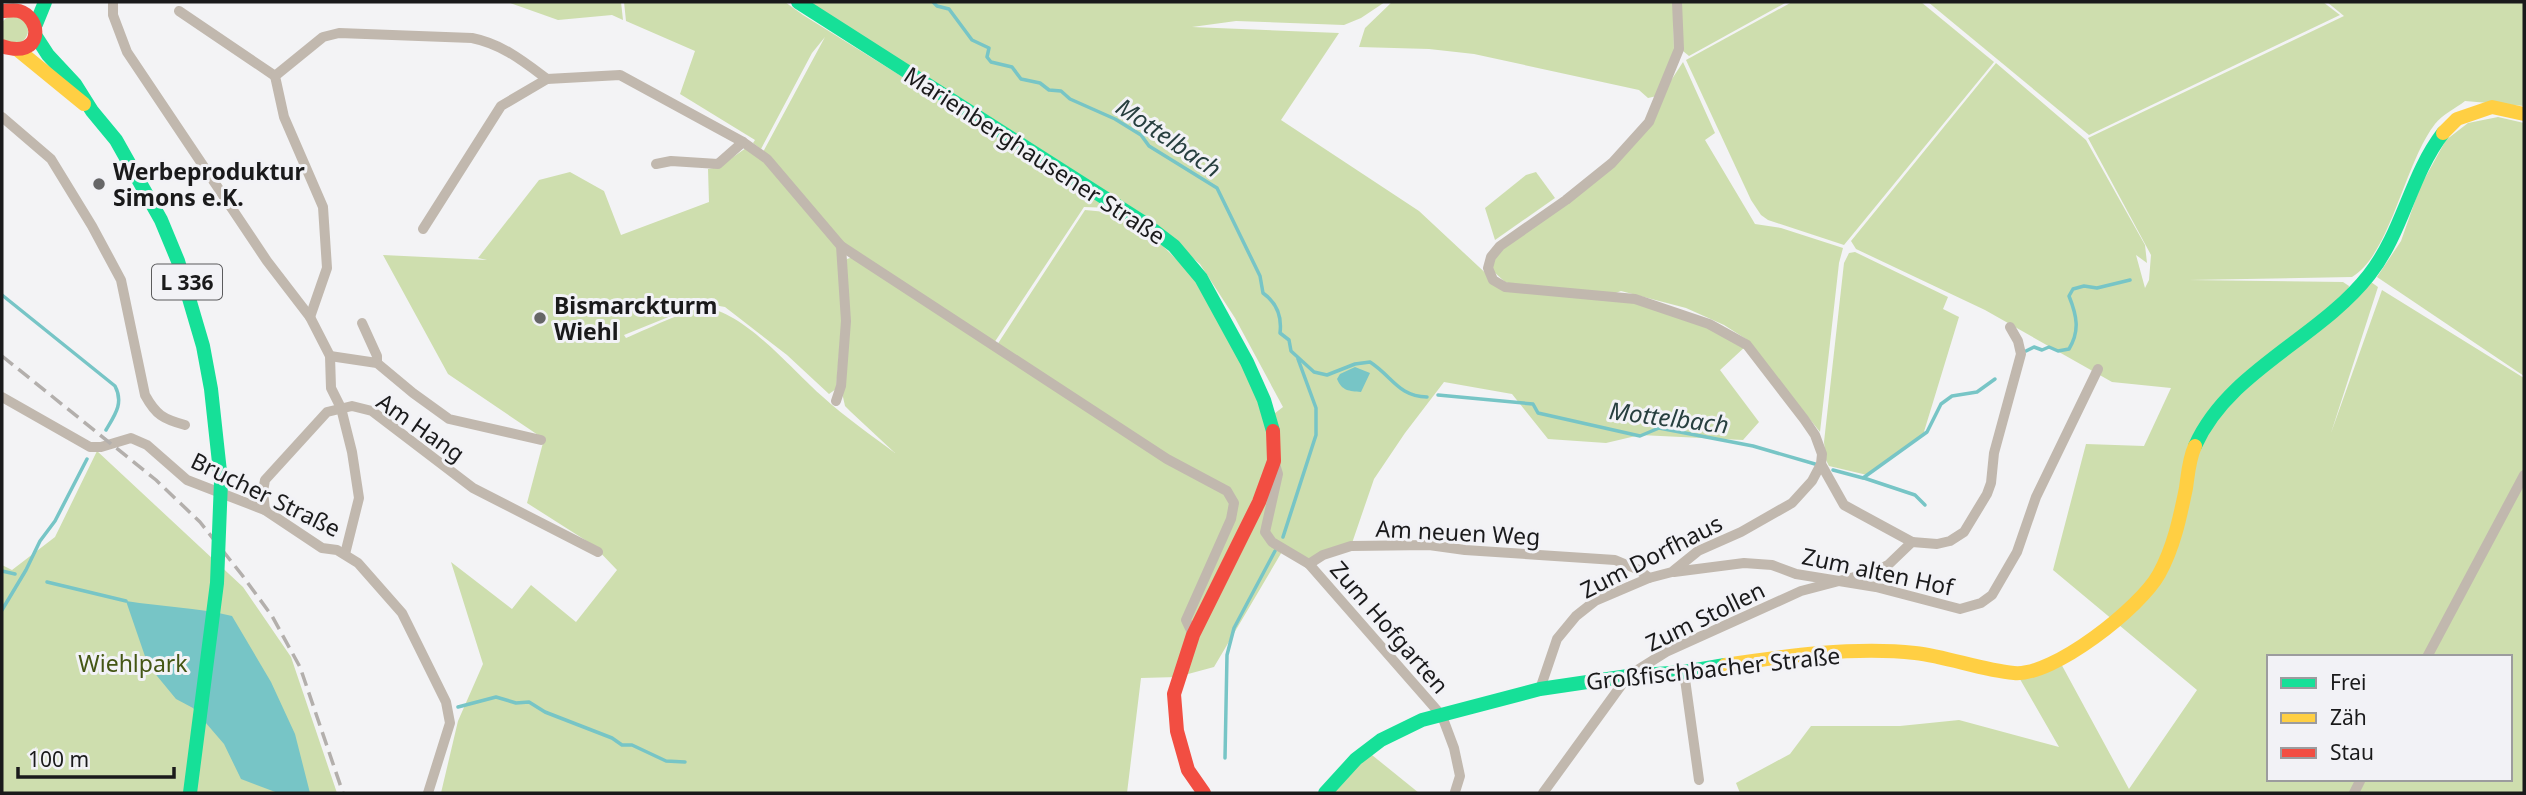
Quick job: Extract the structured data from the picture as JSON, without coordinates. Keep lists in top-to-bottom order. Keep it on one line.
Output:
{"streets":{"main road":["Marienberghausener Straße","L 336","Großfischbacher Straße"],"street":["Am Hang","Brucher Straße","Am neuen Weg","Zum Dorfhaus","Zum alten Hof","Zum Stollen","Zum Hofgarten"]},"crossings":[["Am Hang","Brucher Straße"],["Am neuen Weg","Zum Dorfhaus"],["Am neuen Weg","Zum Hofgarten"],["Zum Dorfhaus","Zum alten Hof"],["Zum Dorfhaus","Großfischbacher Straße"],["Zum alten Hof","Zum Stollen"],["Zum Stollen","Großfischbacher Straße"],["Zum Hofgarten","Großfischbacher Straße"]],"water":["Mottelbach"],"parks":["Wiehlpark"],"places":["Werbeproduktur Simons e.K.","Bismarckturm Wiehl"],"legend":["Frei","Zäh","Stau"],"scale_bar":"100 m"}
